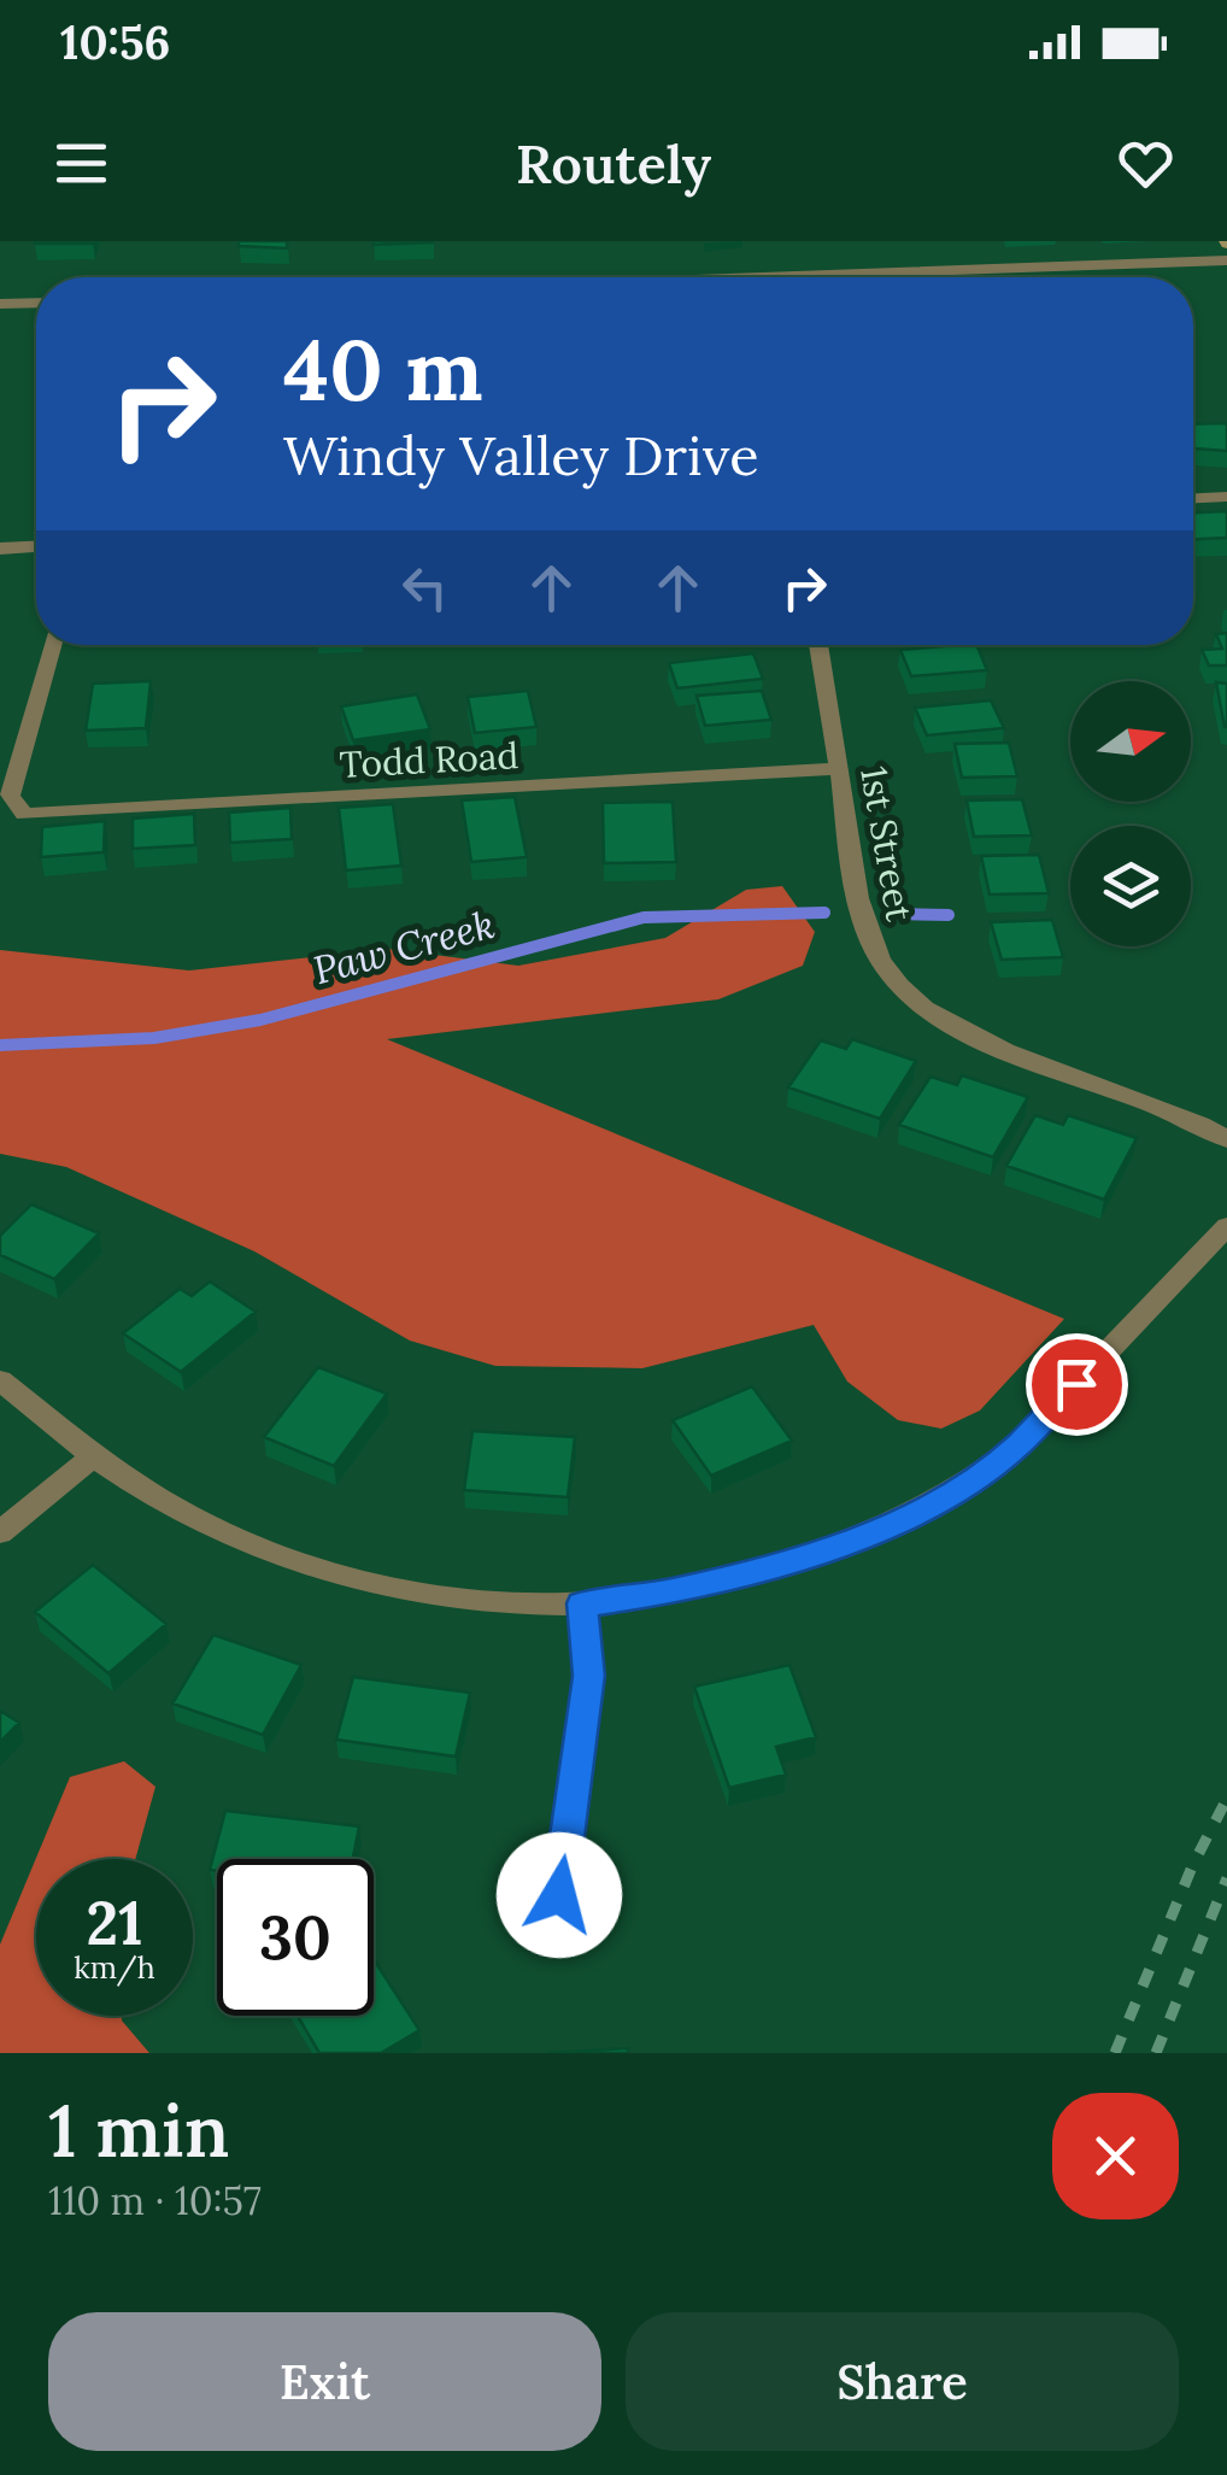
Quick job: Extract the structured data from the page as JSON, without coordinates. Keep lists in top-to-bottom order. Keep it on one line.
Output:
{"streets":{"street":["Todd Road","1st Street"]},"crossings":[["Todd Road","1st Street"]],"water":["Paw Creek"],"north":"right","page":{"status":"10:56","header":"Routely","turn":["40 m","Windy Valley Drive"],"speed":"21 km/h","limit":"30","heading":["1 min","110 m · 10:57"],"buttons":["Exit","Share"]}}
